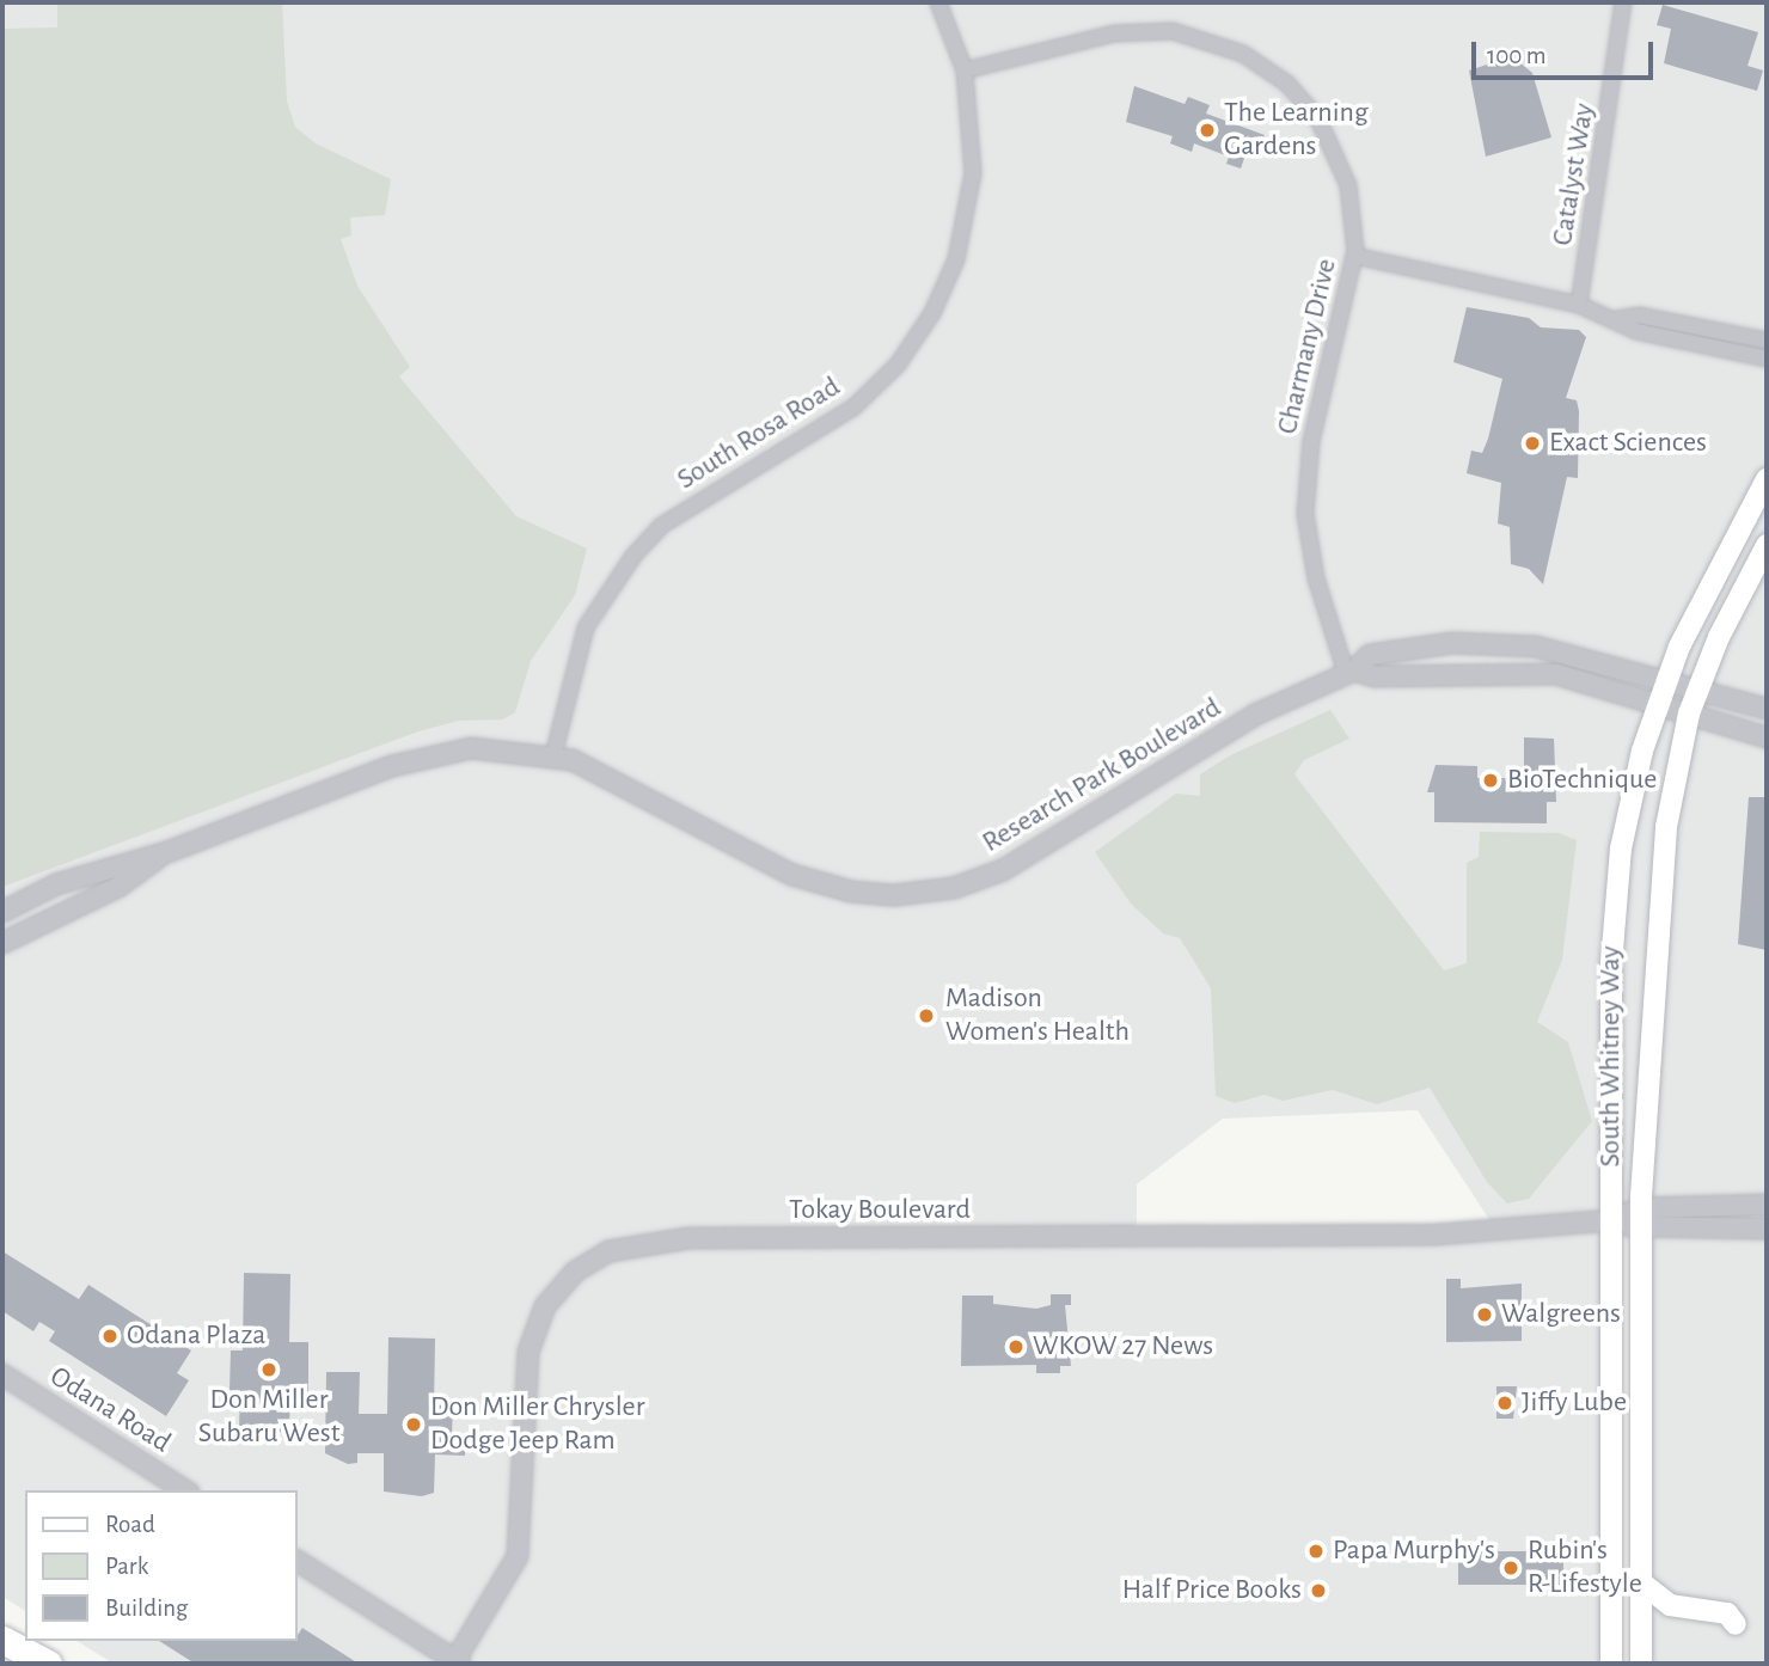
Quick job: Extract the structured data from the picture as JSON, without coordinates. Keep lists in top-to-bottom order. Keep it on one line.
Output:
{"streets":{"main road":["South Whitney Way"],"street":["Catalyst Way","Charmany Drive","South Rosa Road","Research Park Boulevard","Tokay Boulevard","Odana Road"]},"crossings":[["Charmany Drive","South Rosa Road"],["Charmany Drive","Research Park Boulevard"],["South Rosa Road","Research Park Boulevard"],["Research Park Boulevard","South Whitney Way"],["South Whitney Way","Tokay Boulevard"]],"places":["The Learning Gardens","Exact Sciences","BioTechnique","Madison Women's Health","Walgreens","Odana Plaza","WKOW 27 News","Don Miller Subaru West","Jiffy Lube","Don Miller Chrysler Dodge Jeep Ram","Papa Murphy's","Rubin's R-Lifestyle","Half Price Books"],"legend":["Road","Park","Building"],"scale_bar":"100 m"}
